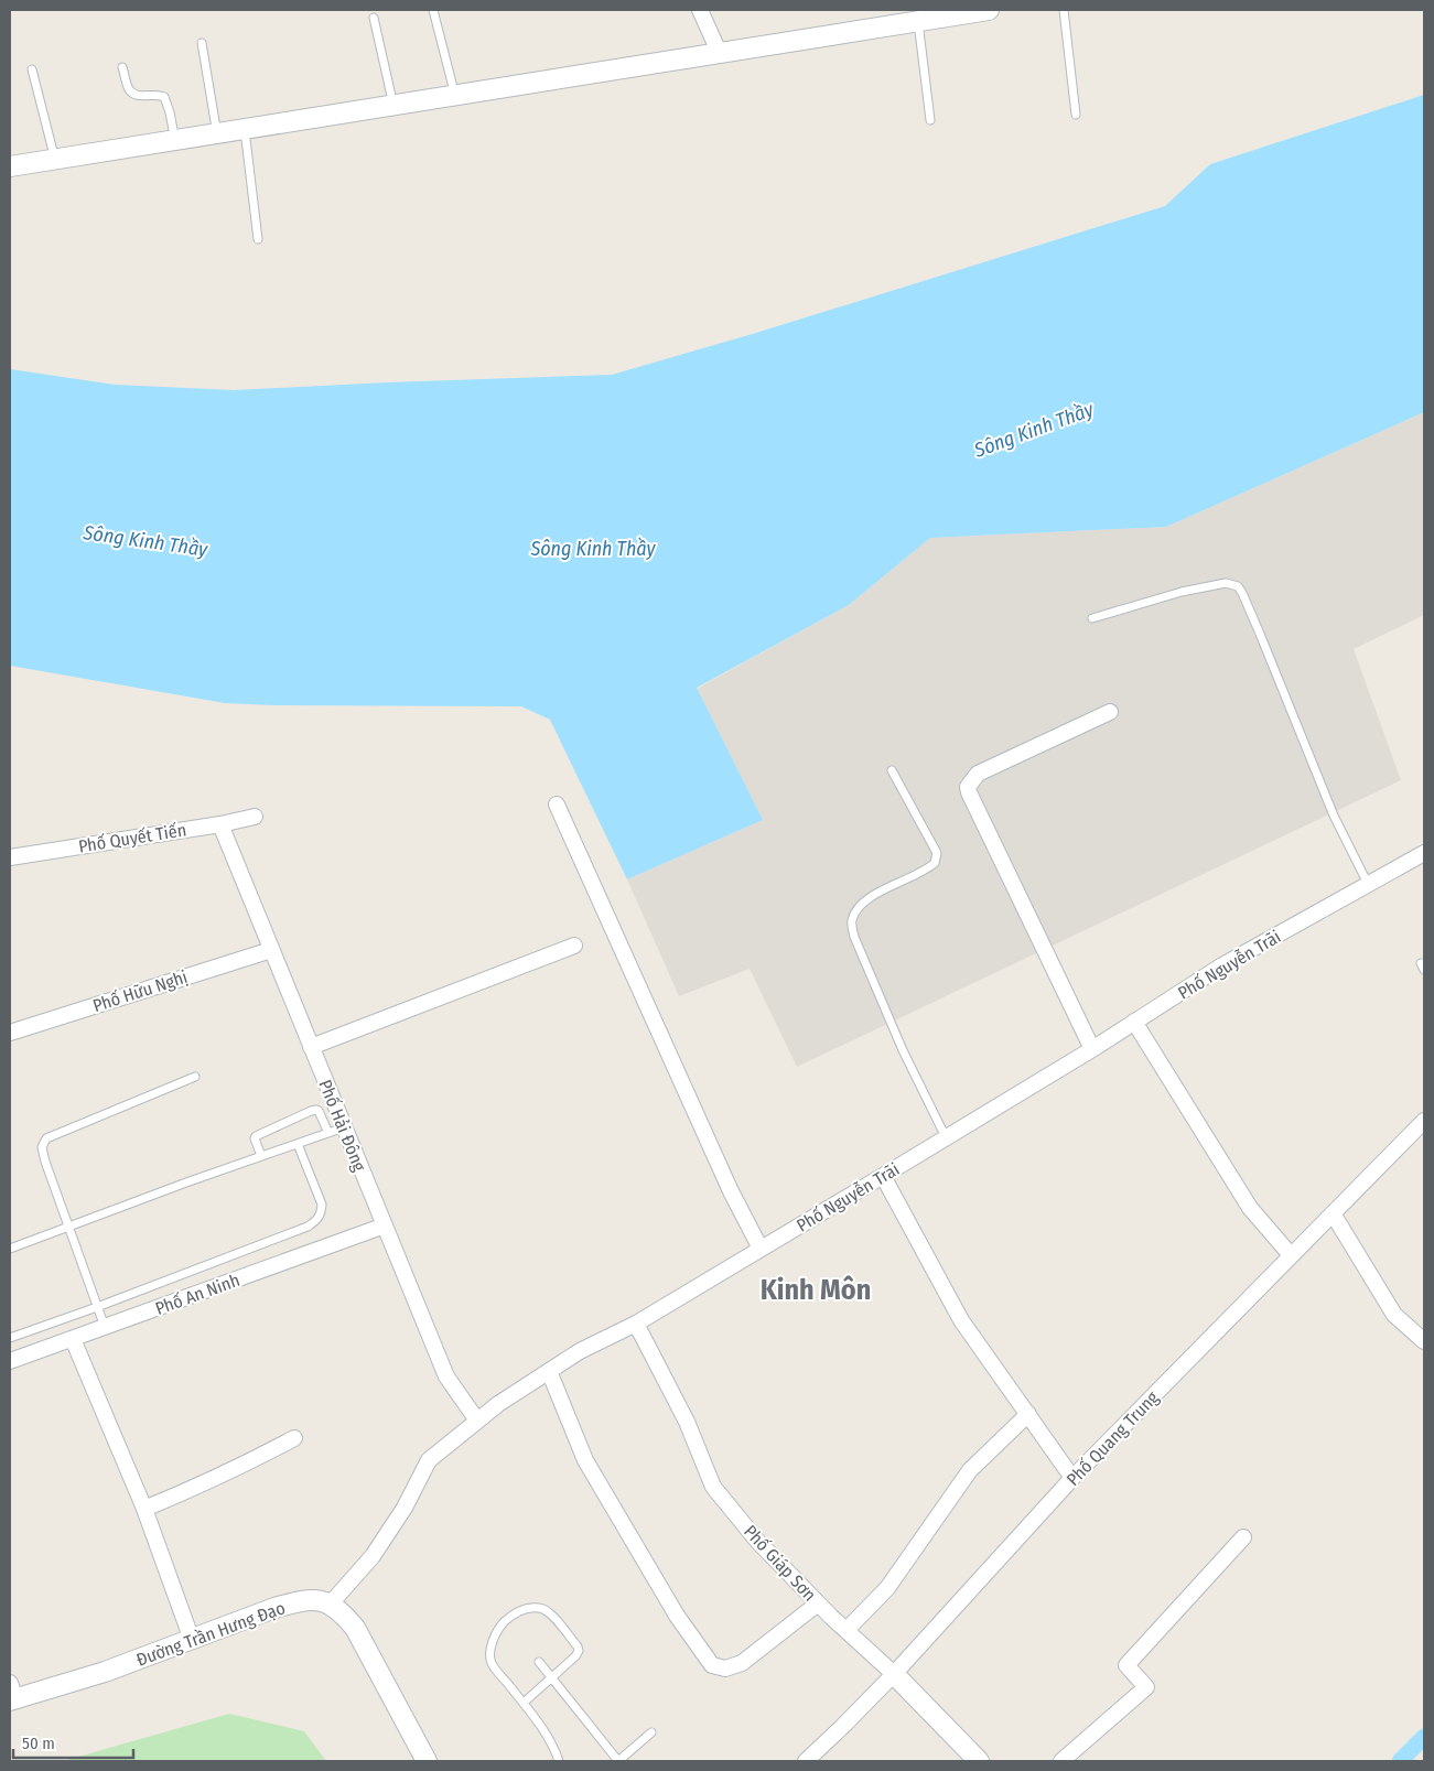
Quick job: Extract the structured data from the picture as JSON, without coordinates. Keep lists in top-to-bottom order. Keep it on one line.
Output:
{"streets":{"street":["Phố Quyết Tiến","Phố Nguyễn Trãi","Phố Hữu Nghị","Phố Hải Đông","Phố An Ninh","Phố Quang Trung","Phố Giáp Sơn","Đường Trần Hưng Đạo"]},"crossings":[["Phố Quyết Tiến","Phố Hải Đông"],["Phố Nguyễn Trãi","Phố Hải Đông"],["Phố Nguyễn Trãi","Phố Giáp Sơn"],["Phố Nguyễn Trãi","Đường Trần Hưng Đạo"],["Phố Hữu Nghị","Phố Hải Đông"],["Phố Hải Đông","Phố An Ninh"],["Phố Quang Trung","Phố Giáp Sơn"]],"districts":["Kinh Môn"],"water":["Sông Kinh Thầy"],"scale_bar":"50 m"}
